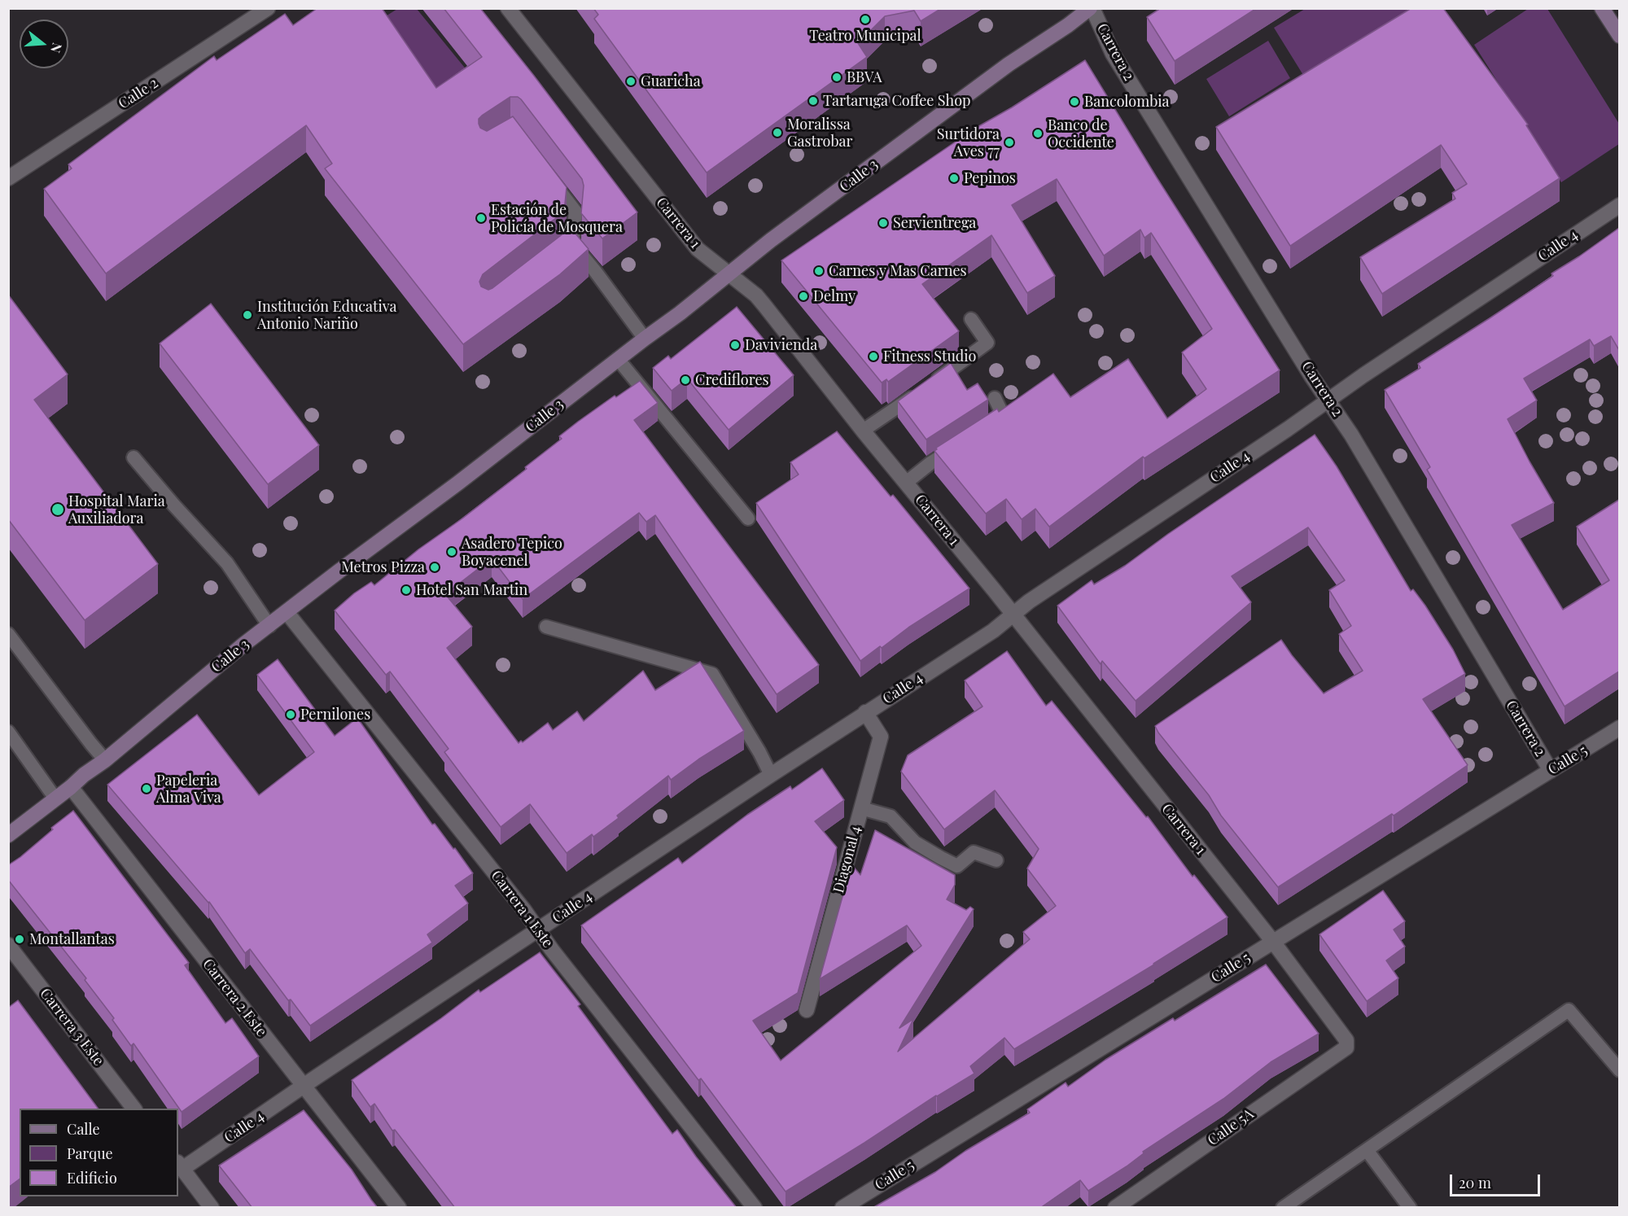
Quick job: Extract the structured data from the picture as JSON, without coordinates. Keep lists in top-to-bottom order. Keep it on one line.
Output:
{"streets":{"main road":["Calle 3"],"street":["Carrera 2","Calle 2","Carrera 1","Calle 4","Calle 5","Diagonal 4","Carrera 1 Este","Carrera 2 Este","Carrera 3 Este","Calle 5A"]},"crossings":[["Carrera 2","Calle 3"],["Carrera 2","Calle 4"],["Carrera 2","Calle 5"],["Calle 3","Carrera 1"],["Calle 3","Carrera 1 Este"],["Calle 3","Carrera 2 Este"],["Carrera 1","Calle 4"],["Carrera 1","Calle 5"],["Carrera 1","Calle 5A"],["Calle 4","Diagonal 4"],["Calle 4","Carrera 1 Este"],["Calle 4","Carrera 2 Este"]],"places":["Teatro Municipal","BBVA","Guaricha","Tartaruga Coffee Shop","Bancolombia","Moralissa Gastrobar","Banco de Occidente","Surtidora Aves 77","Pepinos","Estación de Policía de Mosquera","Servientrega","Carnes y Mas Carnes","Delmy","Institución Educativa Antonio Nariño","Davivienda","Fitness Studio","Crediflores","Hospital Maria Auxiliadora","Asadero Tepico Boyacenel","Metros Pizza","Hotel San Martin","Pernilones","Papeleria Alma Viva","Montallantas"],"legend":["Calle","Parque","Edificio"],"scale_bar":"20 m","north":"right"}
